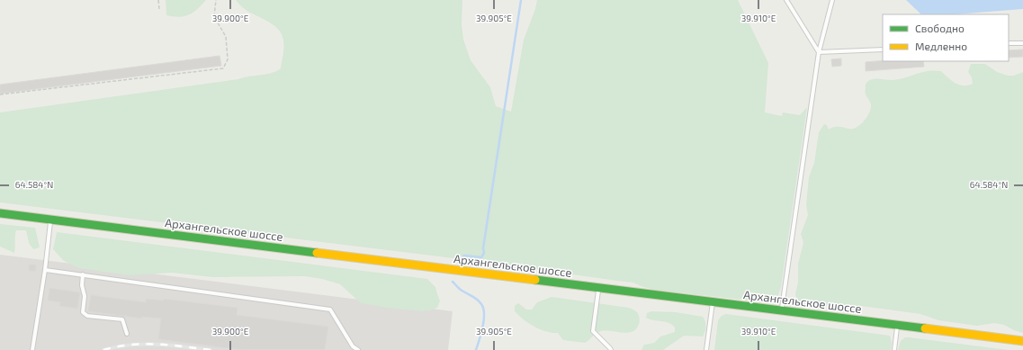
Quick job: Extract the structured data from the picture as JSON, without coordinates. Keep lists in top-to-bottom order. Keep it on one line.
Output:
{"streets":{"main road":["Архангельское шоссе"]},"legend":["Свободно","Медленно"],"coordinates":["39.900°E","39.905°E","39.910°E","64.584°N"]}
